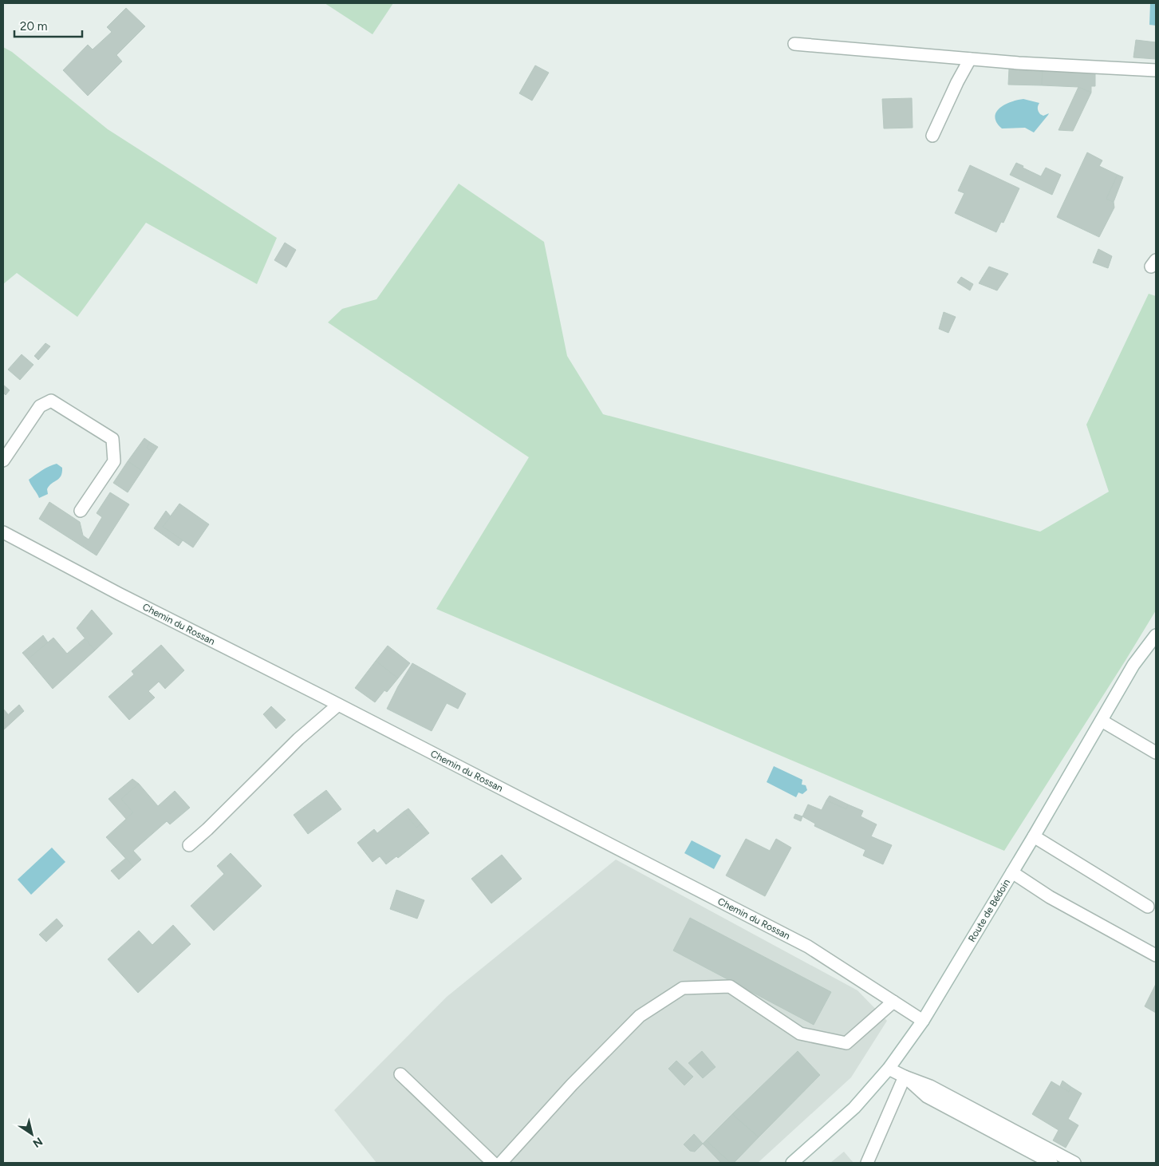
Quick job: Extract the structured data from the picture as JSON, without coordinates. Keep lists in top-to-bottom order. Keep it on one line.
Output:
{"streets":{"street":["Chemin du Rossan","Route de Bédoin"]},"crossings":[["Chemin du Rossan","Route de Bédoin"]],"scale_bar":"20 m","north":"bottom right"}
